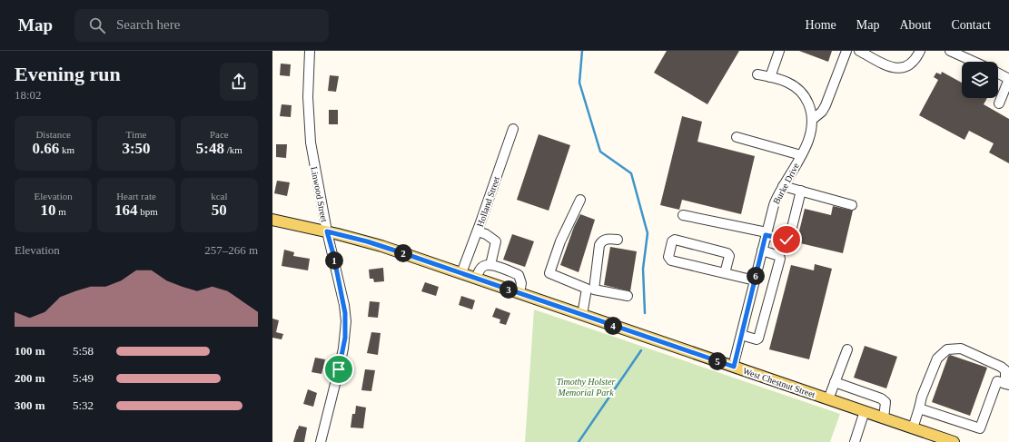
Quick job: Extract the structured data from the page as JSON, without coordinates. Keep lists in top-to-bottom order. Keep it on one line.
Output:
{"streets":{"main road":["West Chestnut Street"],"street":["Burke Drive","Linwood Street","Holland Street"]},"crossings":[["Burke Drive","West Chestnut Street"],["Linwood Street","West Chestnut Street"],["Holland Street","West Chestnut Street"]],"parks":["Timothy Holster Memorial Park"],"page":{"header":"Map","search":"Search here","nav":["Home","Map","About","Contact"],"heading":["Evening run","18:02"],"stats":[["Distance","0.66 km"],["Time","3:50"],["Pace","5:48 /km"],["Elevation","10 m"],["Heart rate","164 bpm"],["kcal","50"]],"chart":["Elevation","257–266 m"],"pins":["2","1","6","3","4","5"],"list":[{"name":"100 m","note":"5:58"},{"name":"200 m","note":"5:49"},{"name":"300 m","note":"5:32"}]}}
